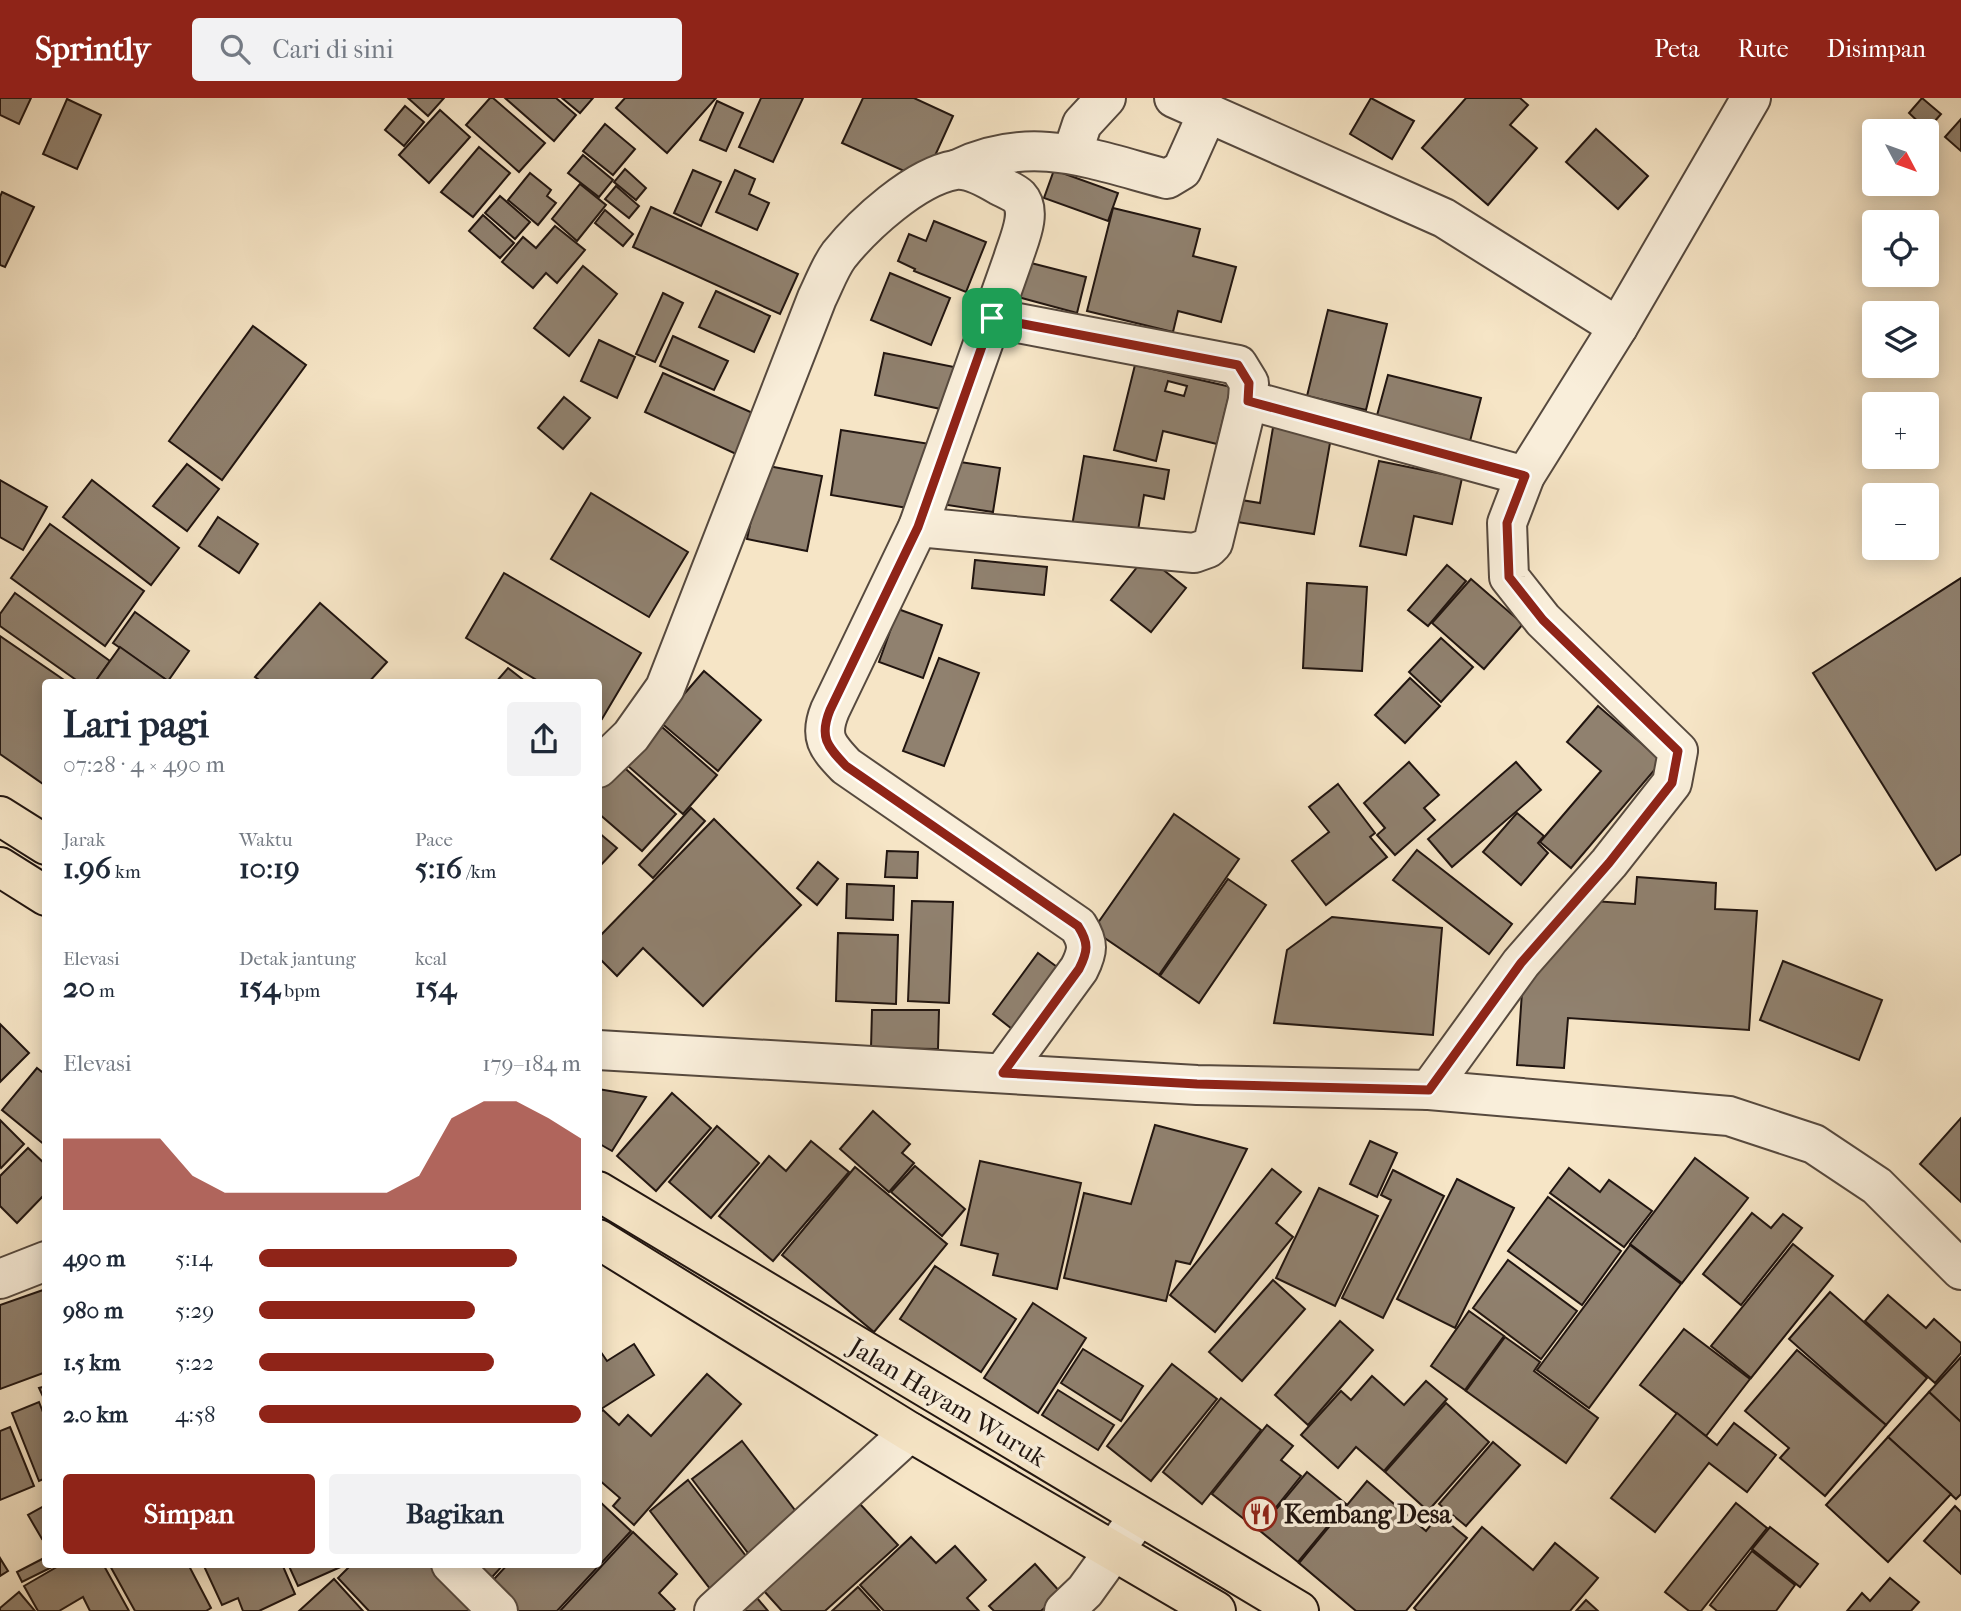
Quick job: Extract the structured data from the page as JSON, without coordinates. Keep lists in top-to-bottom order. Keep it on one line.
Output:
{"streets":{"main road":["Jalan Hayam Wuruk"]},"places":{"restaurant":["Kembang Desa"]},"north":"bottom right","page":{"header":"Sprintly","search":"Cari di sini","nav":["Peta","Rute","Disimpan"],"map_buttons":["+","−"],"heading":["Lari pagi","07:28 · 4 × 490 m"],"stats":[["Jarak","1.96 km"],["Waktu","10:19"],["Pace","5:16 /km"],["Elevasi","20 m"],["Detak jantung","154 bpm"],["kcal","154"]],"chart":["Elevasi","179–184 m"],"list":[{"name":"490 m","note":"5:14"},{"name":"980 m","note":"5:29"},{"name":"1.5 km","note":"5:22"},{"name":"2.0 km","note":"4:58"}],"buttons":["Simpan","Bagikan"]}}
